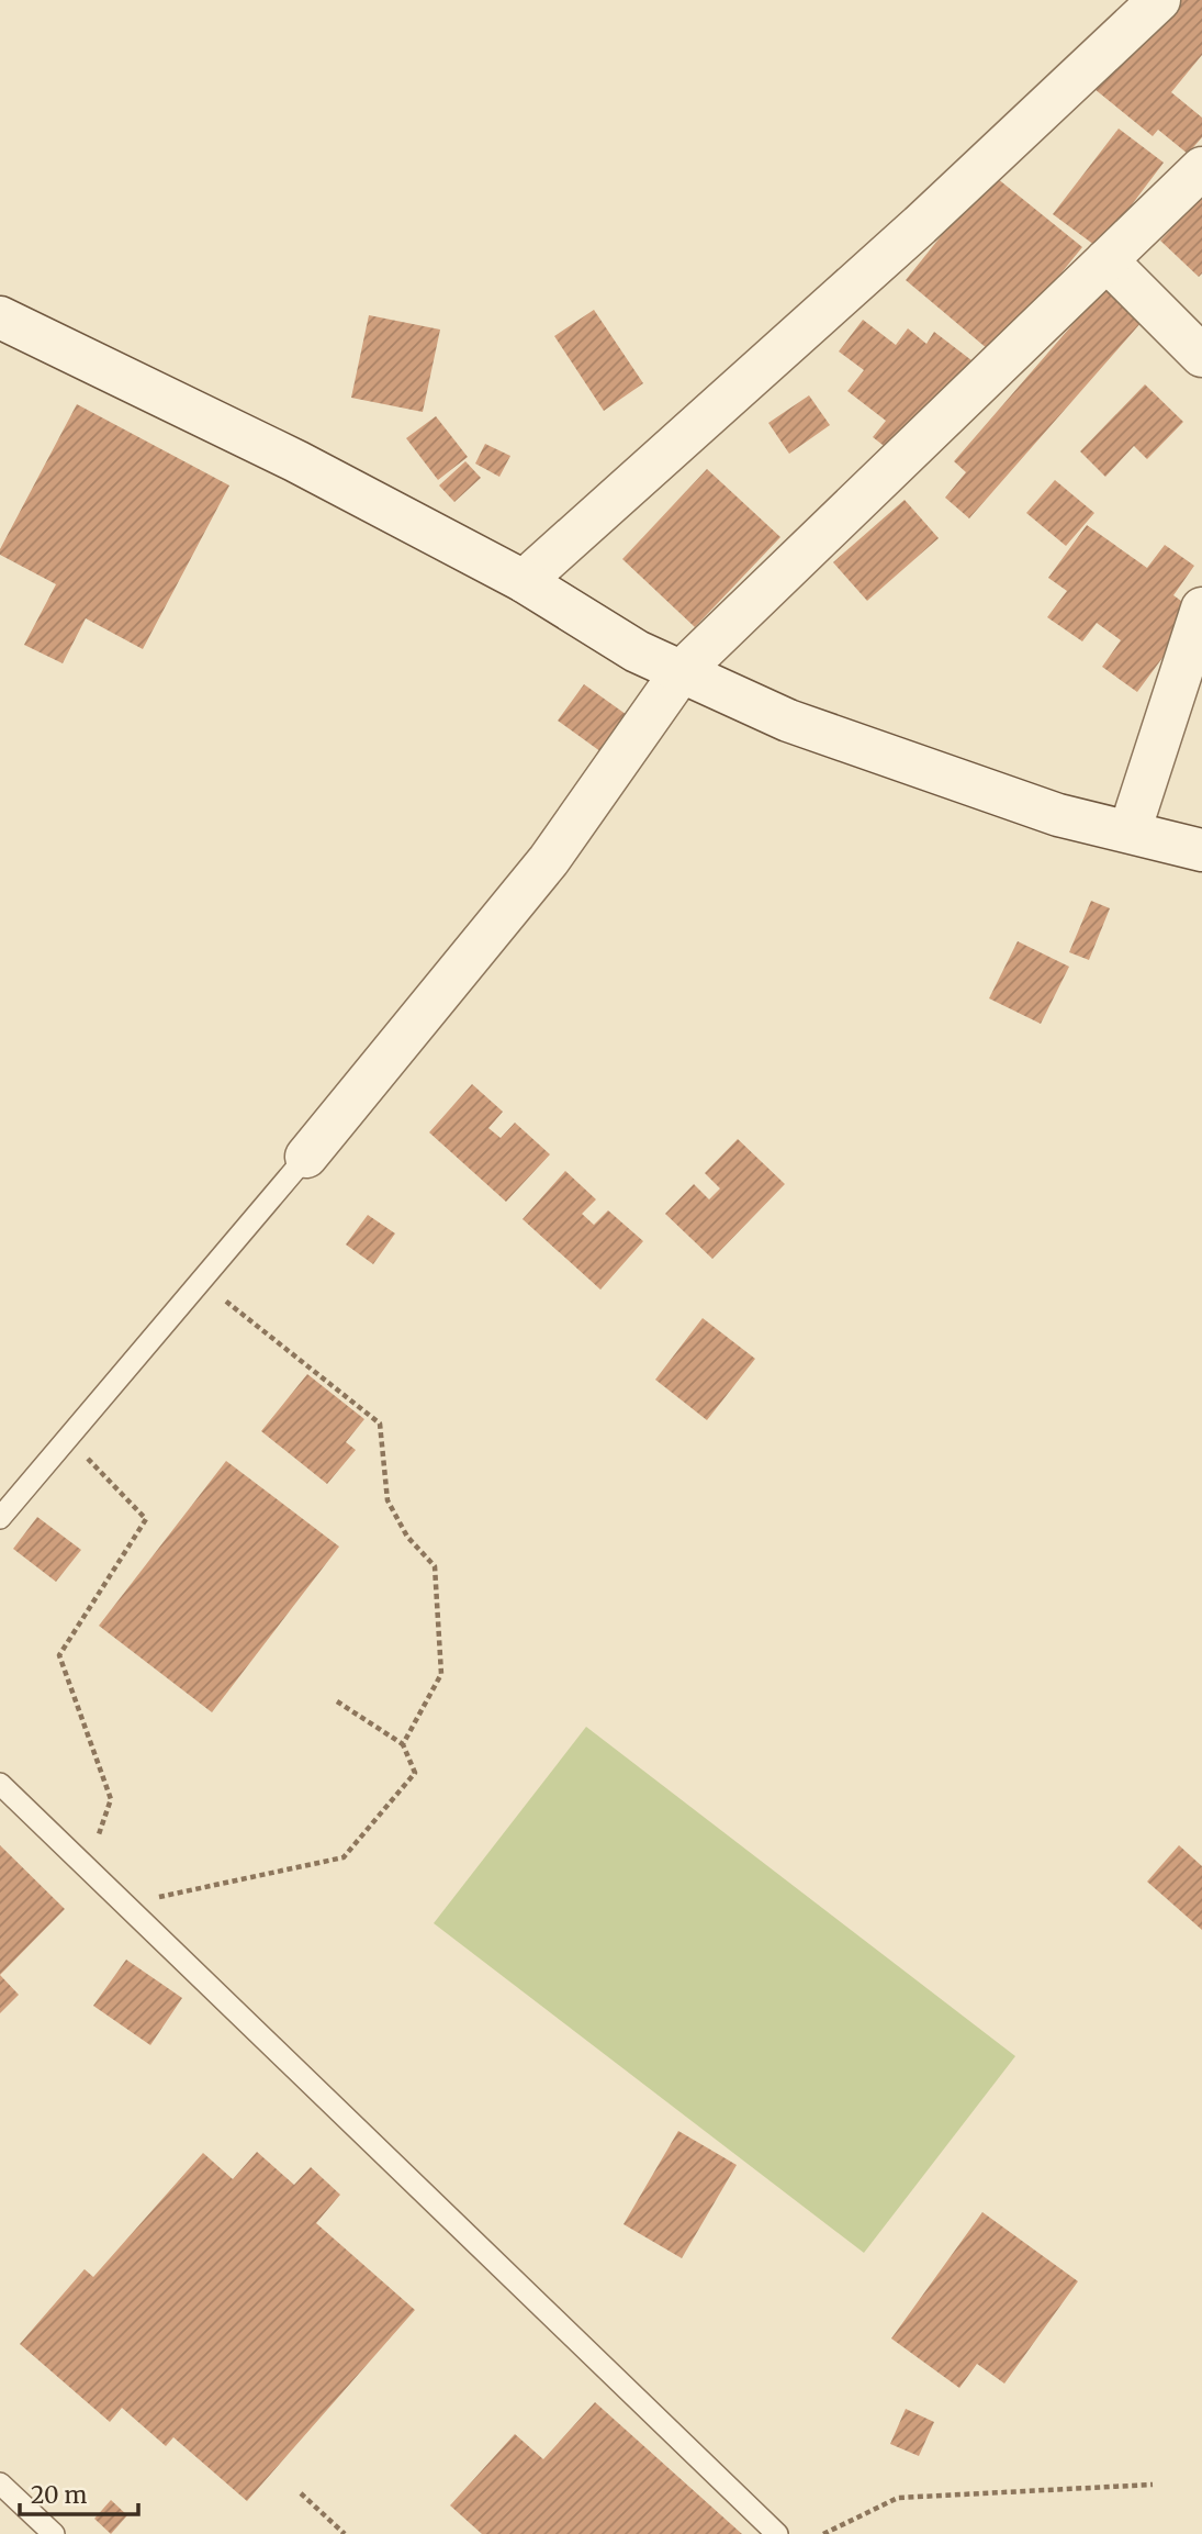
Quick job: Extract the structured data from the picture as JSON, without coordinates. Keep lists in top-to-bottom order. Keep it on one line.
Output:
{"scale_bar":"20 m"}
